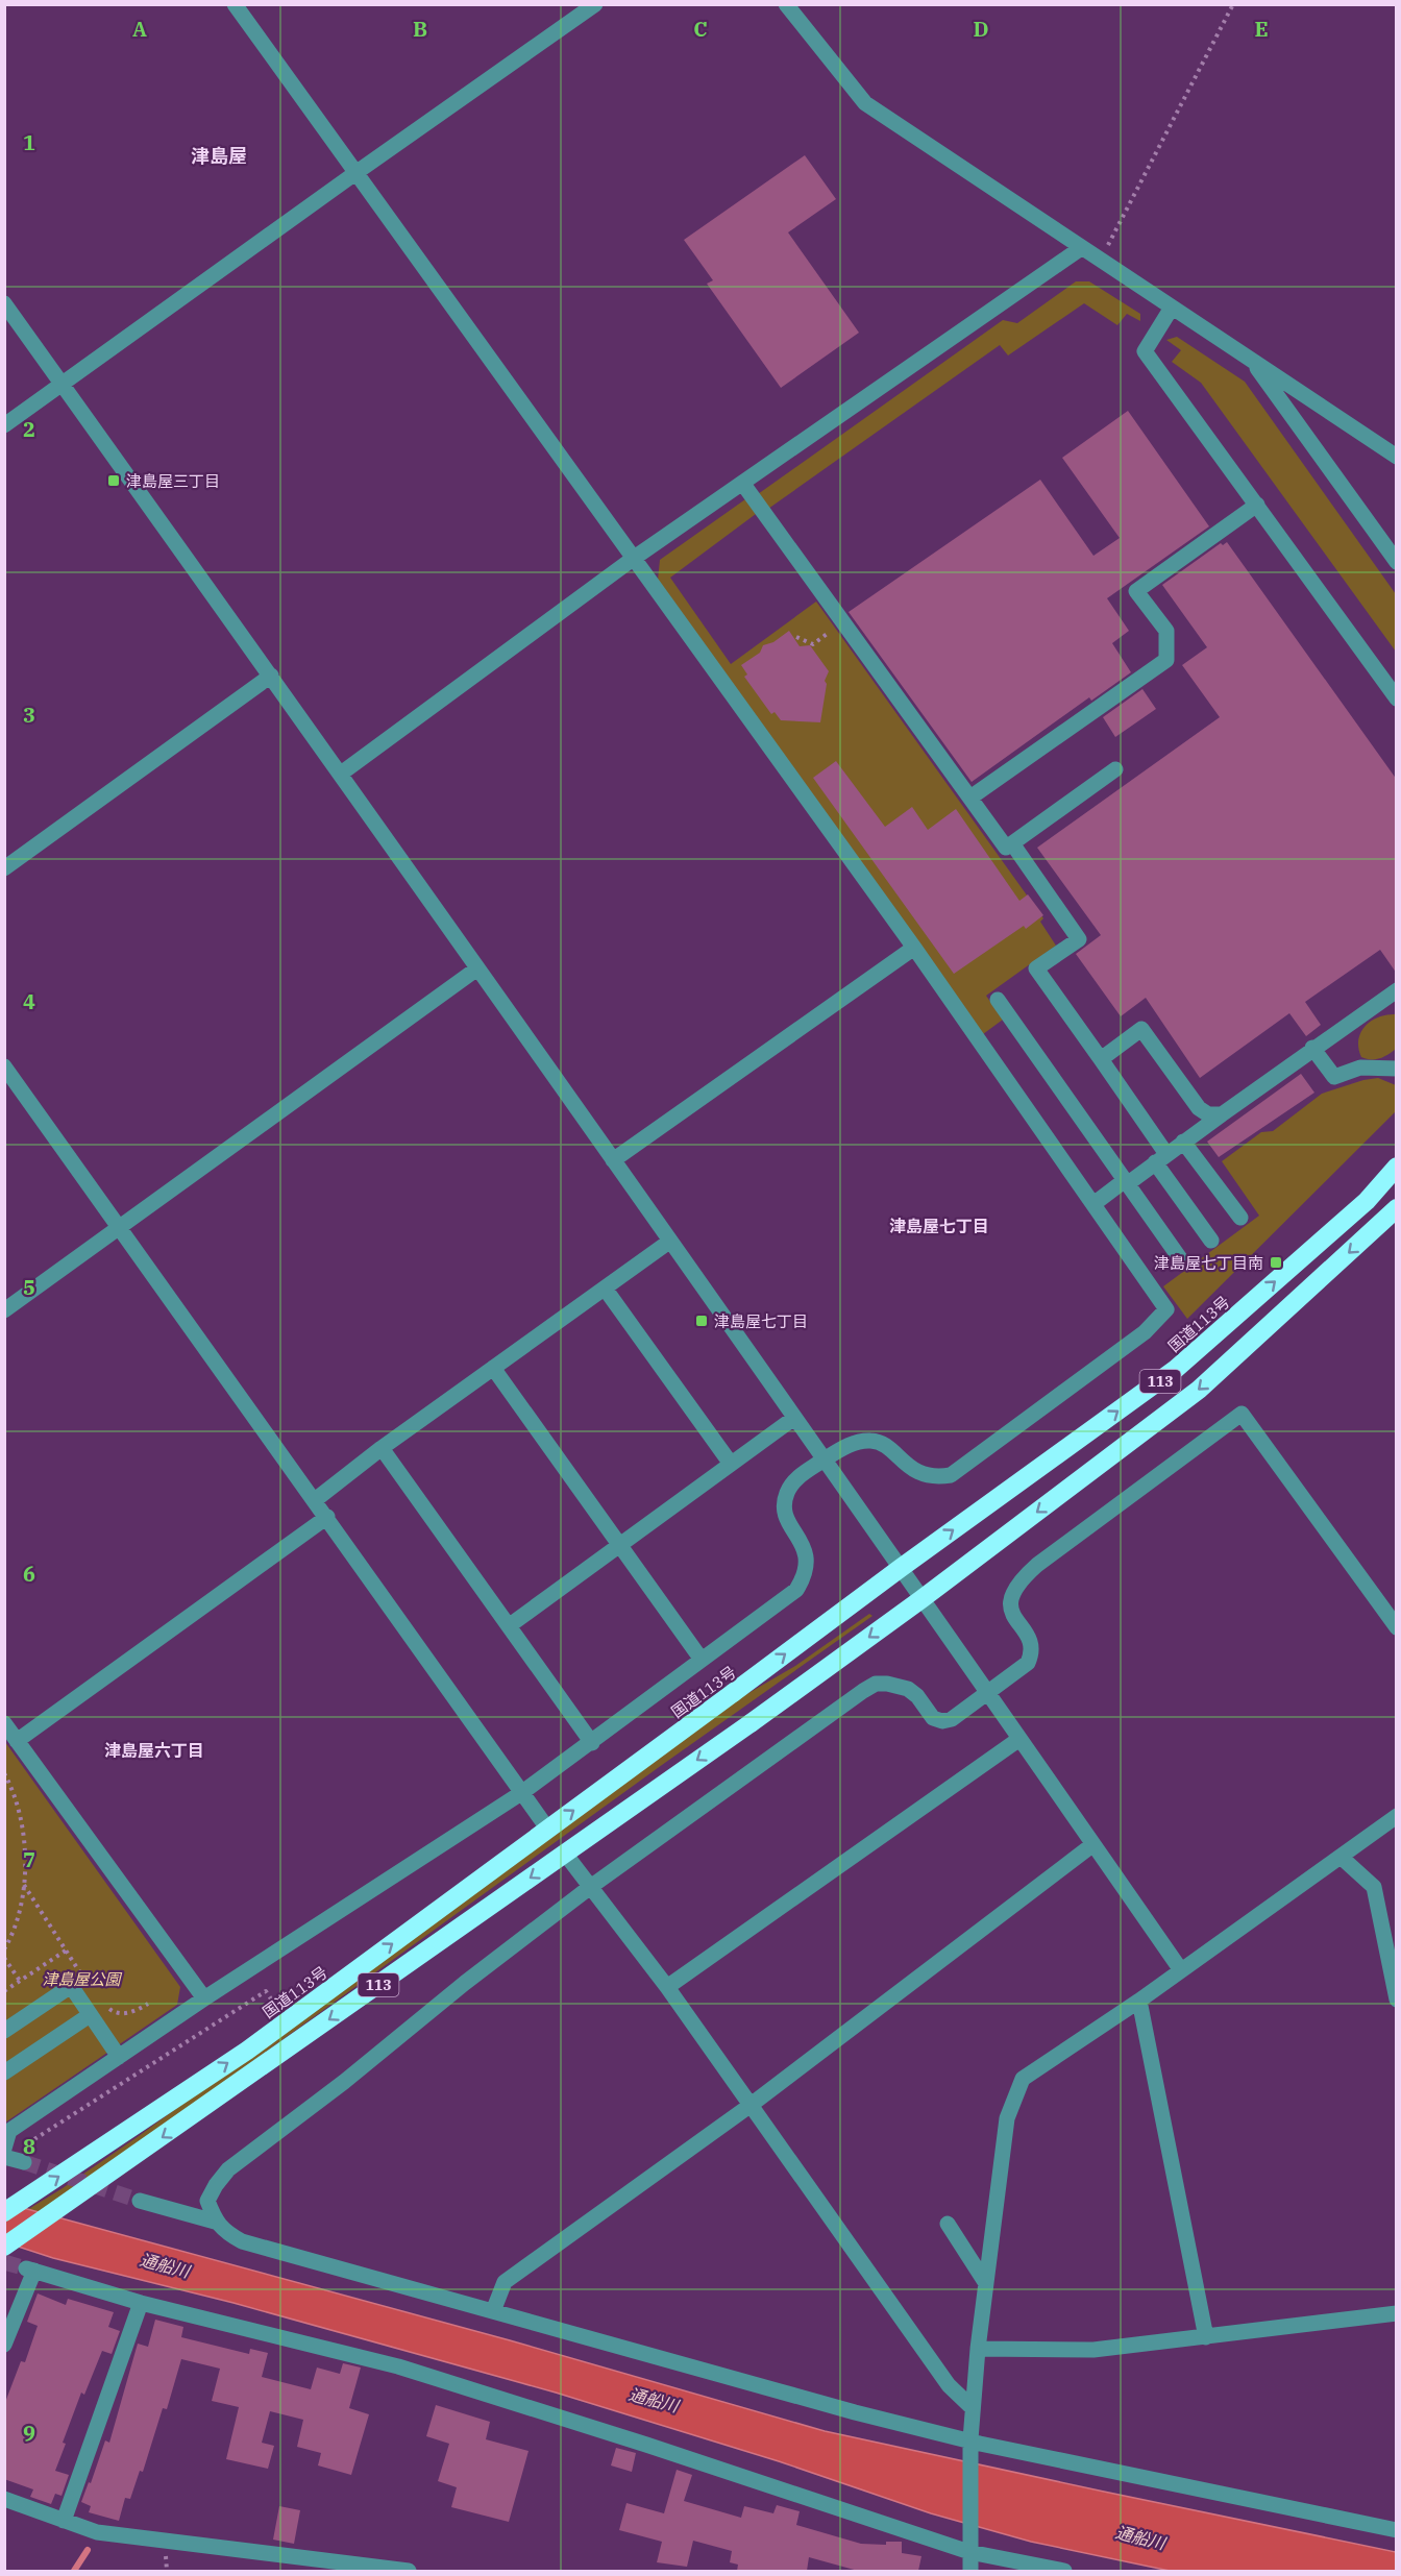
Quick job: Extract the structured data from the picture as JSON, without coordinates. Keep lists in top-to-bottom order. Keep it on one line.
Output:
{"streets":{"highway":["国道113号","113"]},"districts":["津島屋","津島屋七丁目","津島屋六丁目"],"water":["通船川"],"parks":["津島屋公園"],"places":{"transit":["津島屋三丁目","津島屋七丁目南","津島屋七丁目"]},"grid":{"columns":["A","B","C","D","E"],"rows":["1","2","3","4","5","6","7","8","9"]}}
